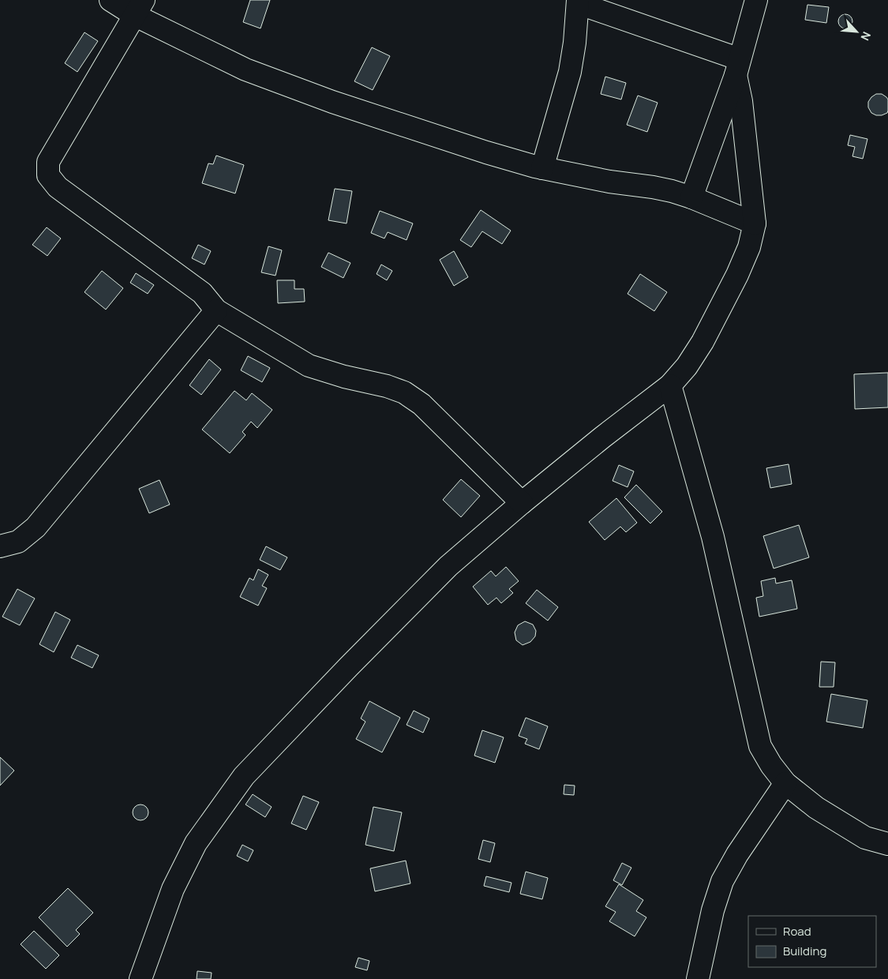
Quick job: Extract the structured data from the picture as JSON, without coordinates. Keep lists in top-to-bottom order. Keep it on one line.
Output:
{"legend":["Road","Building"],"north":"bottom right"}
